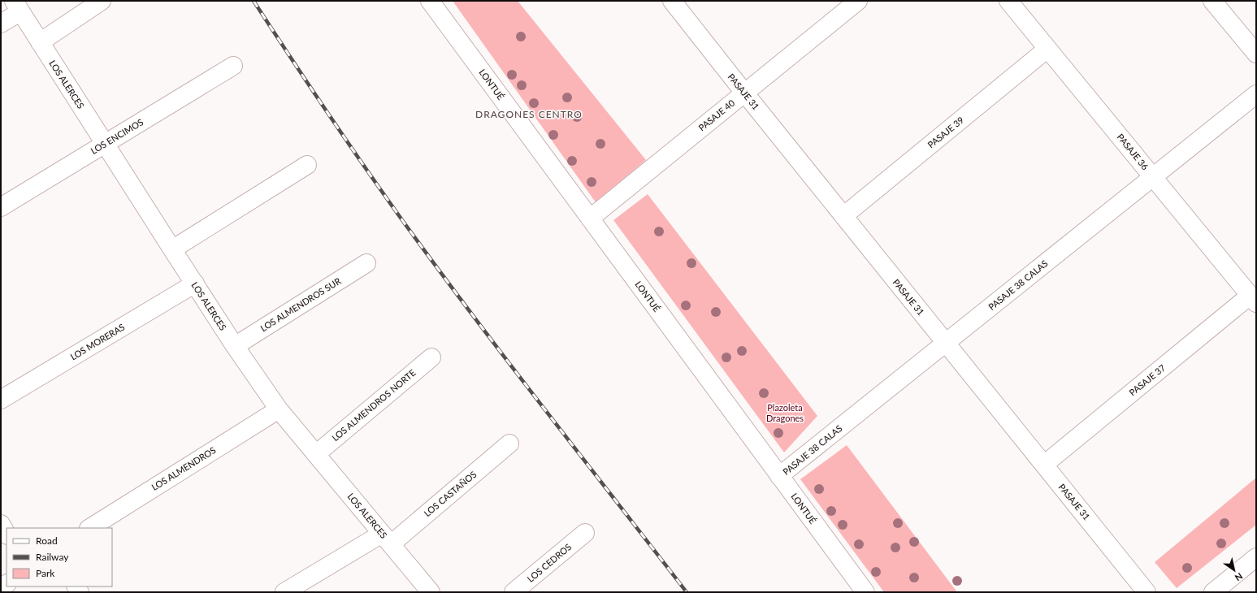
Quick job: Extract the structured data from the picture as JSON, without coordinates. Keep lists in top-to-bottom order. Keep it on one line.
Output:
{"streets":{"street":["LOS ALERCES","LONTUÉ","PASAJE 31","PASAJE 40","PASAJE 39","LOS ENCIMOS","PASAJE 36","PASAJE 38 CALAS","LOS ALMENDROS SUR","LOS MORERAS","PASAJE 37","LOS ALMENDROS NORTE","LOS ALMENDROS","LOS CASTAÑOS","LOS CEDROS"]},"crossings":[["LOS ALERCES","LOS ENCIMOS"],["LOS ALERCES","LOS ALMENDROS SUR"],["LOS ALERCES","LOS MORERAS"],["LOS ALERCES","LOS ALMENDROS NORTE"],["LOS ALERCES","LOS ALMENDROS"],["LOS ALERCES","LOS CASTAÑOS"],["LONTUÉ","PASAJE 40"],["LONTUÉ","PASAJE 38 CALAS"],["PASAJE 31","PASAJE 40"],["PASAJE 31","PASAJE 39"],["PASAJE 31","PASAJE 38 CALAS"],["PASAJE 31","PASAJE 37"],["PASAJE 39","PASAJE 36"],["PASAJE 36","PASAJE 38 CALAS"],["PASAJE 36","PASAJE 37"]],"districts":["DRAGONES CENTRO"],"parks":["Plazoleta Dragones"],"legend":["Road","Railway","Park"],"north":"bottom right"}
